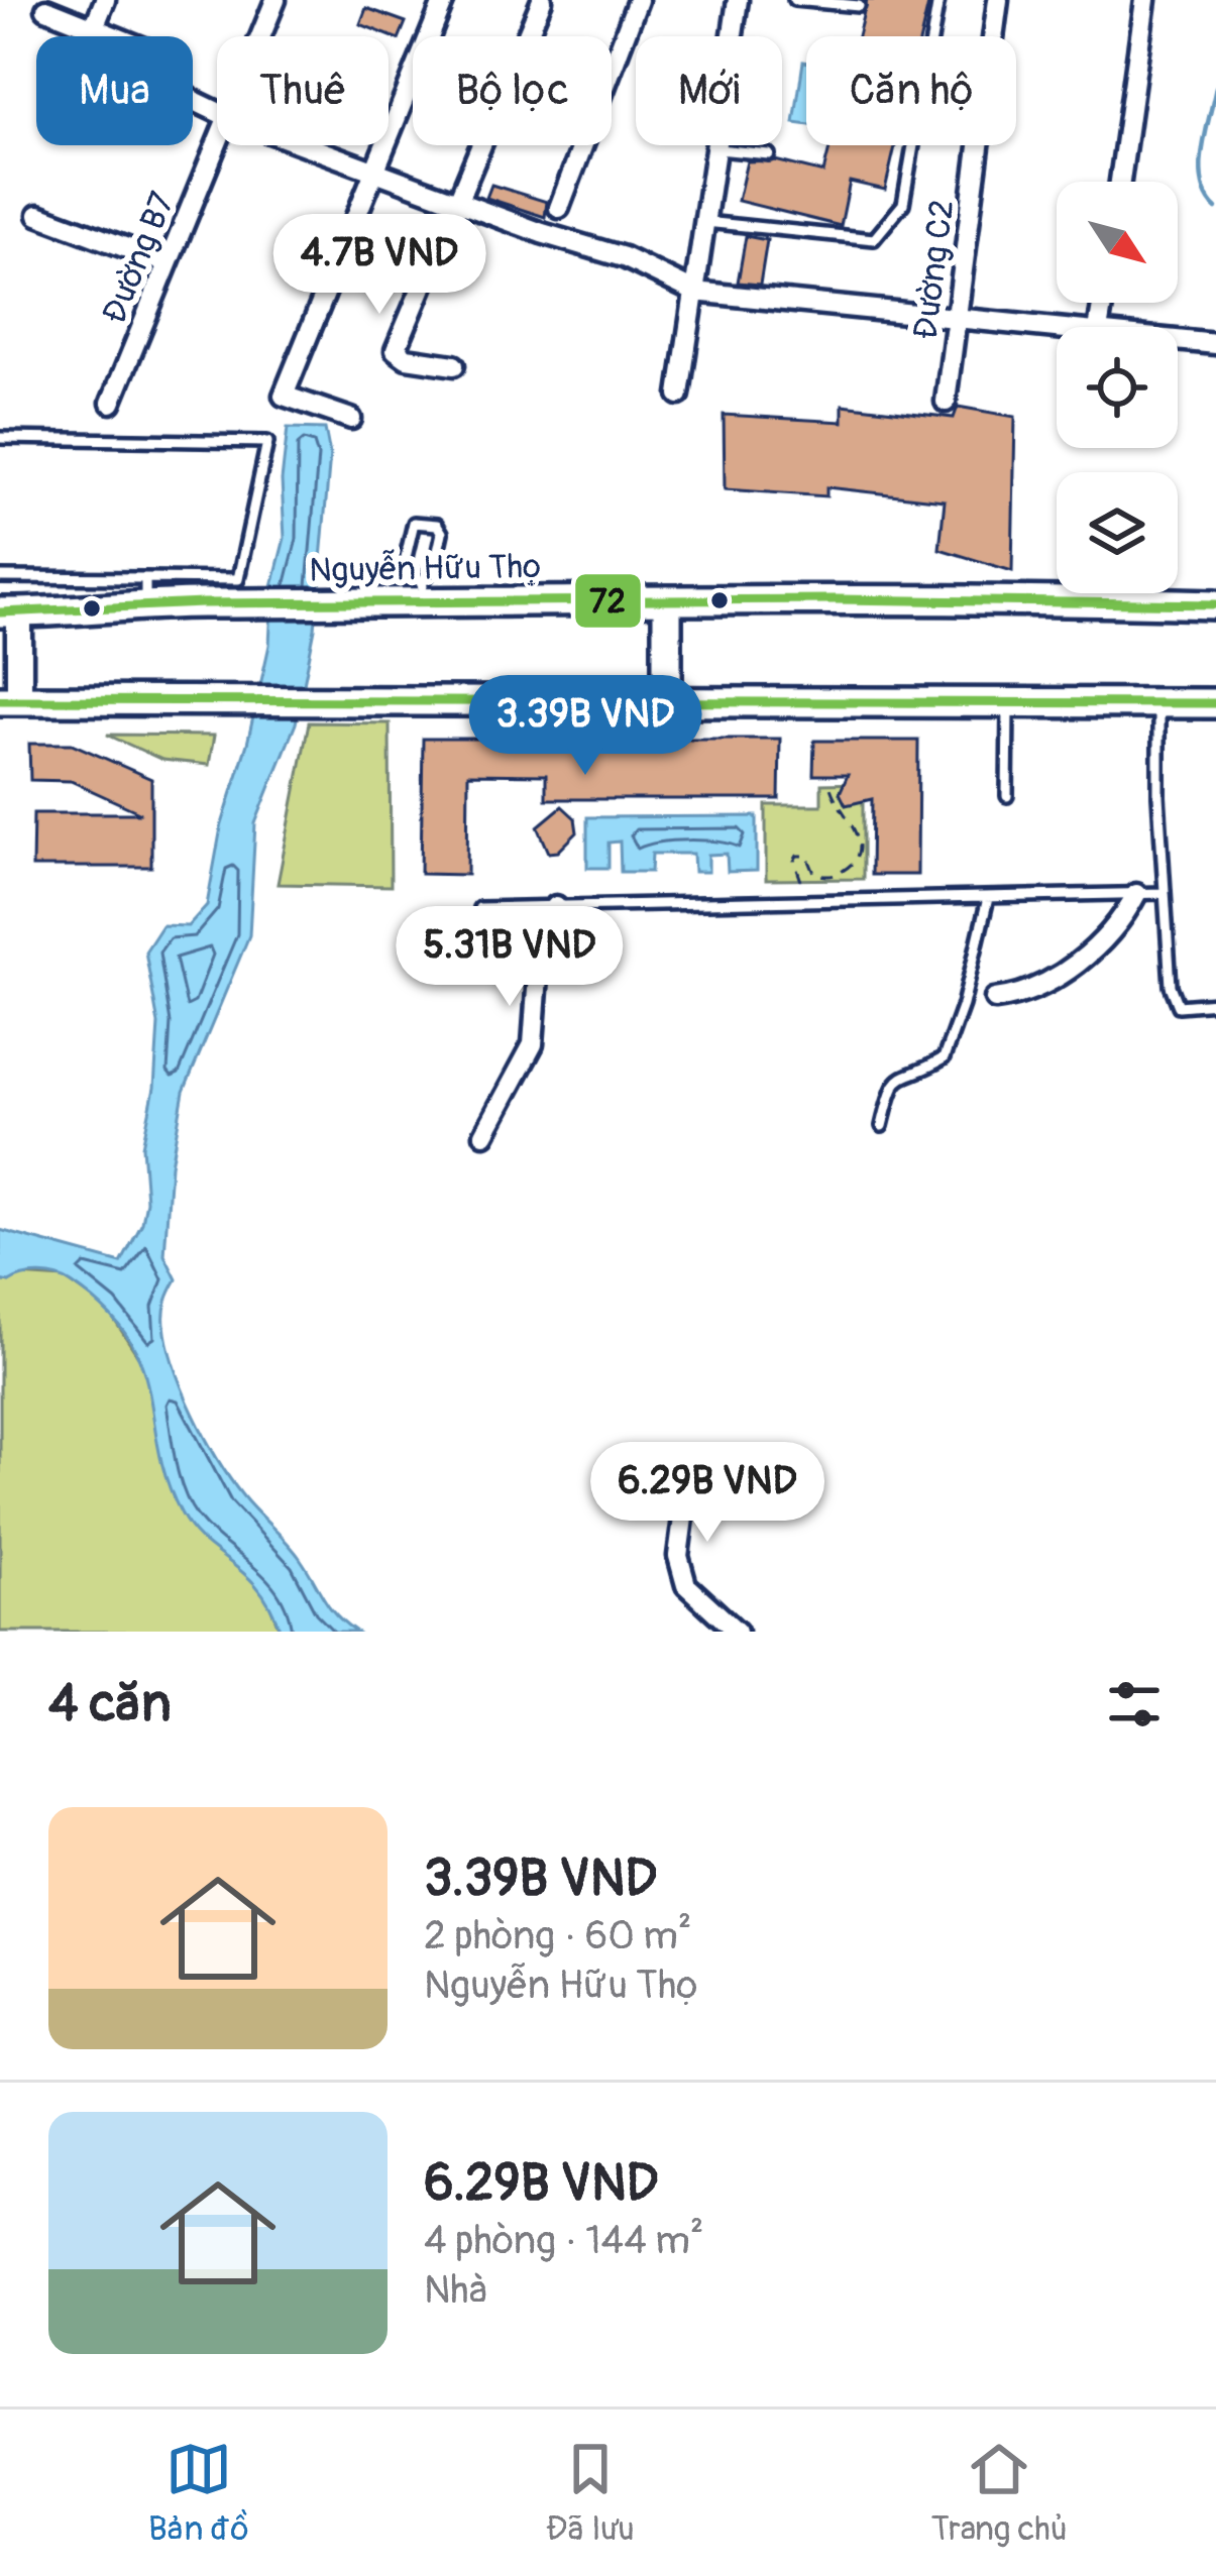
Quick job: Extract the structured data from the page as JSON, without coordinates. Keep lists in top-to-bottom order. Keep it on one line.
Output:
{"streets":{"main road":["Nguyễn Hữu Thọ"],"street":["Đường B7","Đường C2"]},"lines":["transit line 72"],"north":"bottom right","page":{"chip":["Mua","Thuê","Bộ lọc","Mới","Căn hộ"],"price":["4.7B VND","3.39B VND","5.31B VND","6.29B VND"],"heading":"4 căn","list":[{"name":"3.39B VND","note":"2 phòng · 60 m² · Nguyễn Hữu Thọ"},{"name":"6.29B VND","note":"4 phòng · 144 m² · Nhà"}],"tabs":["Bản đồ","Đã lưu","Trang chủ"]}}
